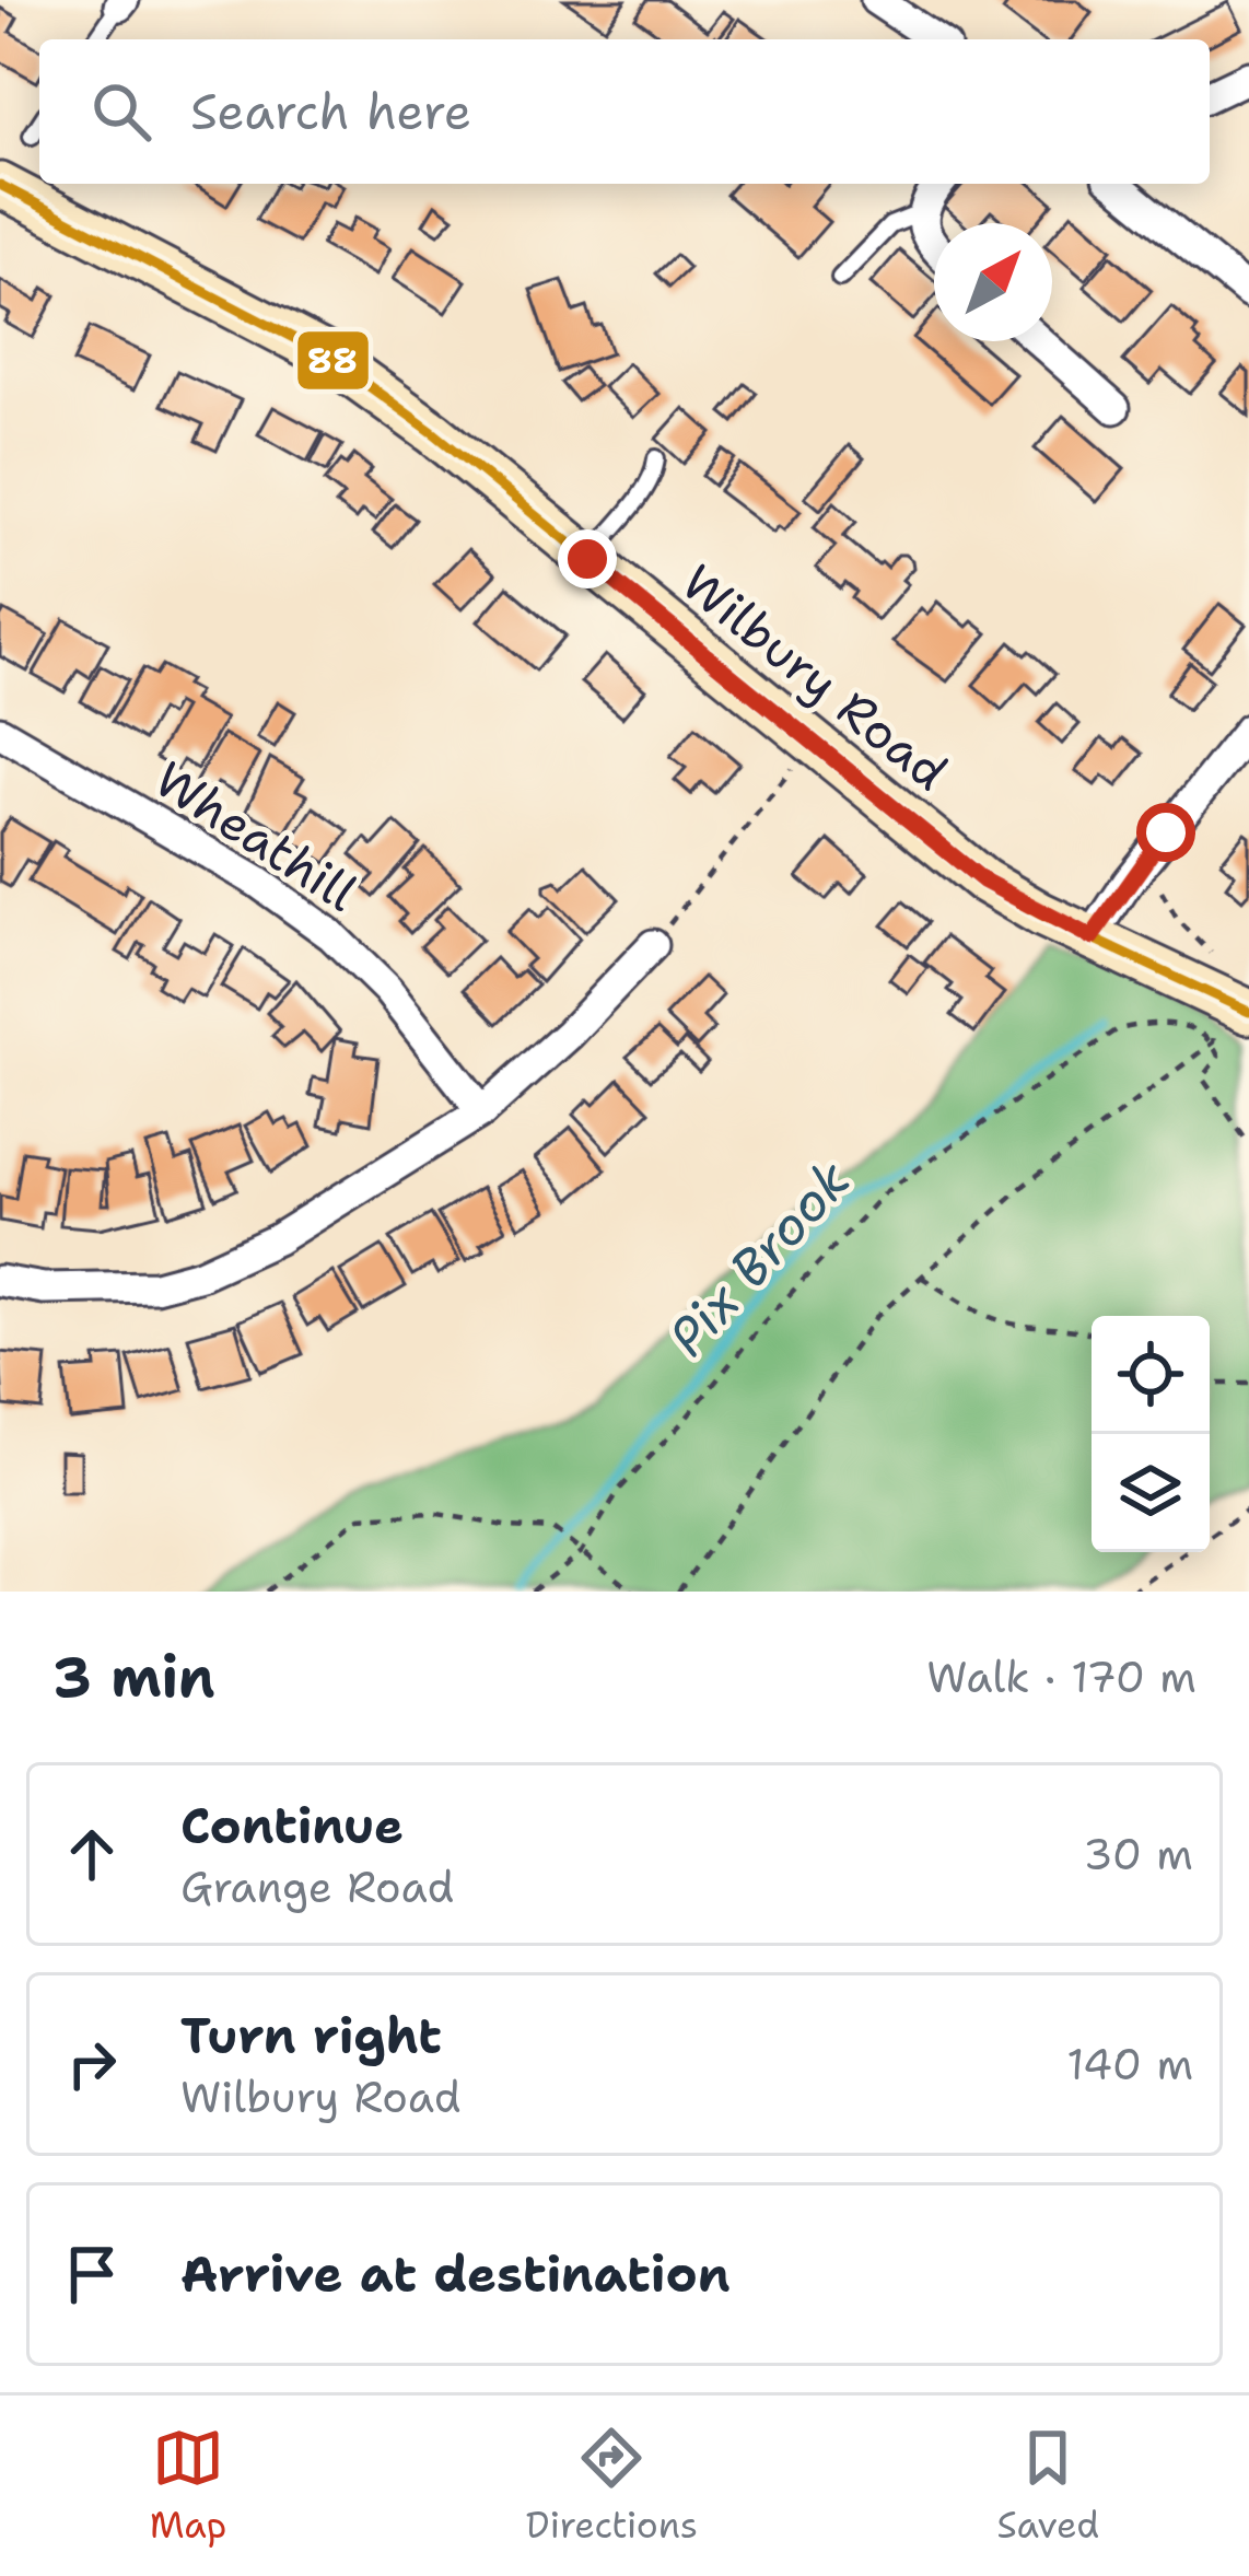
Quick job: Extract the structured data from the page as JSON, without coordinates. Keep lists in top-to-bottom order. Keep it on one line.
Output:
{"streets":{"street":["Wilbury Road","Wheathill"]},"water":["Pix Brook"],"lines":["transit line 88"],"north":"top right","page":{"search":"Search here","heading":["3 min","Walk · 170 m"],"list":[["Continue","Grange Road","30 m"],["Turn right","Wilbury Road","140 m"],"Arrive at destination"],"nav":["Map","Directions","Saved"]}}
